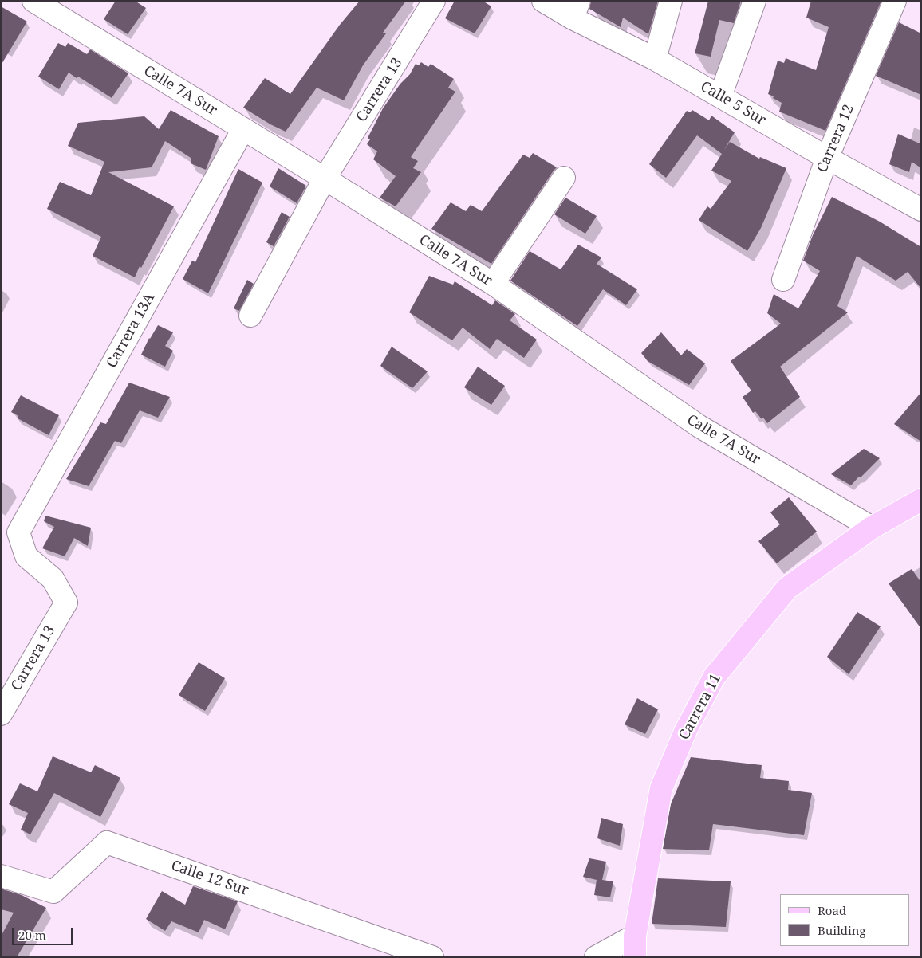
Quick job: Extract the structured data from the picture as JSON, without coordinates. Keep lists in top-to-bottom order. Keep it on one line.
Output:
{"streets":{"main road":["Carrera 11"],"street":["Carrera 13","Calle 7A Sur","Calle 5 Sur","Carrera 12","Carrera 13A","Calle 12 Sur"]},"crossings":[["Carrera 13","Calle 7A Sur"],["Carrera 13","Carrera 13A"],["Calle 7A Sur","Carrera 13A"],["Calle 7A Sur","Carrera 11"],["Calle 5 Sur","Carrera 12"]],"legend":["Road","Building"],"scale_bar":"20 m"}
